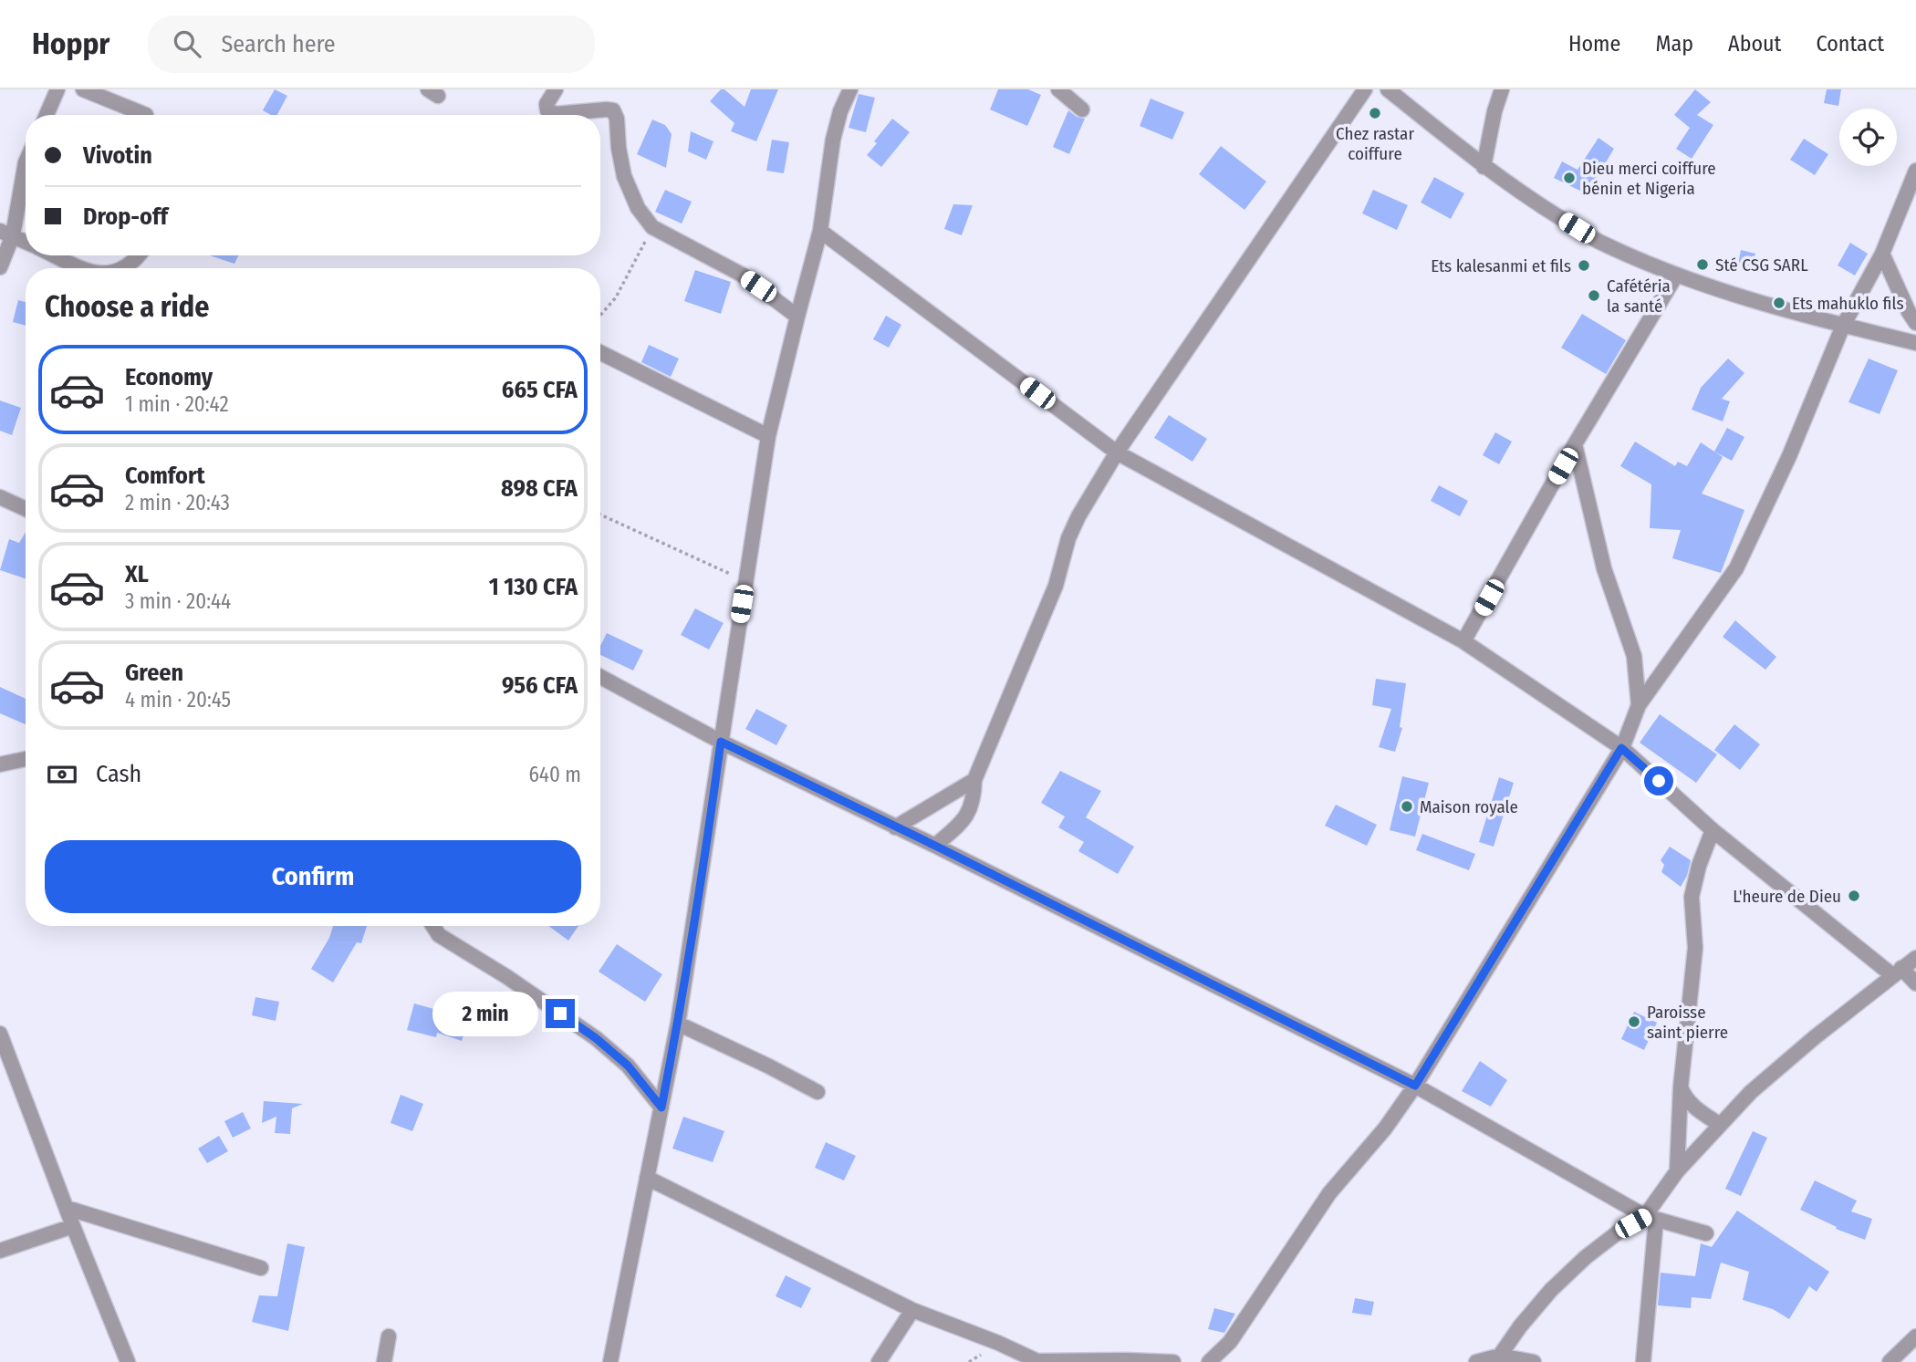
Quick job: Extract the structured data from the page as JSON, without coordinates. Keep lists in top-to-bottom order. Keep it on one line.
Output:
{"places":["Chez rastar coiffure","Dieu merci coiffure bénin et Nigeria","Sté CSG SARL","Ets kalesanmi et fils","Cafétéria la santé","Ets mahuklo fils","Maison royale","L'heure de Dieu","Paroisse saint pierre"],"page":{"header":"Hoppr","search":"Search here","nav":["Home","Map","About","Contact"],"banner":["Vivotin","Drop-off"],"heading":"Choose a ride","list":[{"name":"Economy","note":"1 min · 20:42","value":"665 CFA"},{"name":"Comfort","note":"2 min · 20:43","value":"898 CFA"},{"name":"XL","note":"3 min · 20:44","value":"1 130 CFA"},{"name":"Green","note":"4 min · 20:45","value":"956 CFA"}],"pay":["Cash","640 m"],"buttons":"Confirm","bubble":"2 min"}}
